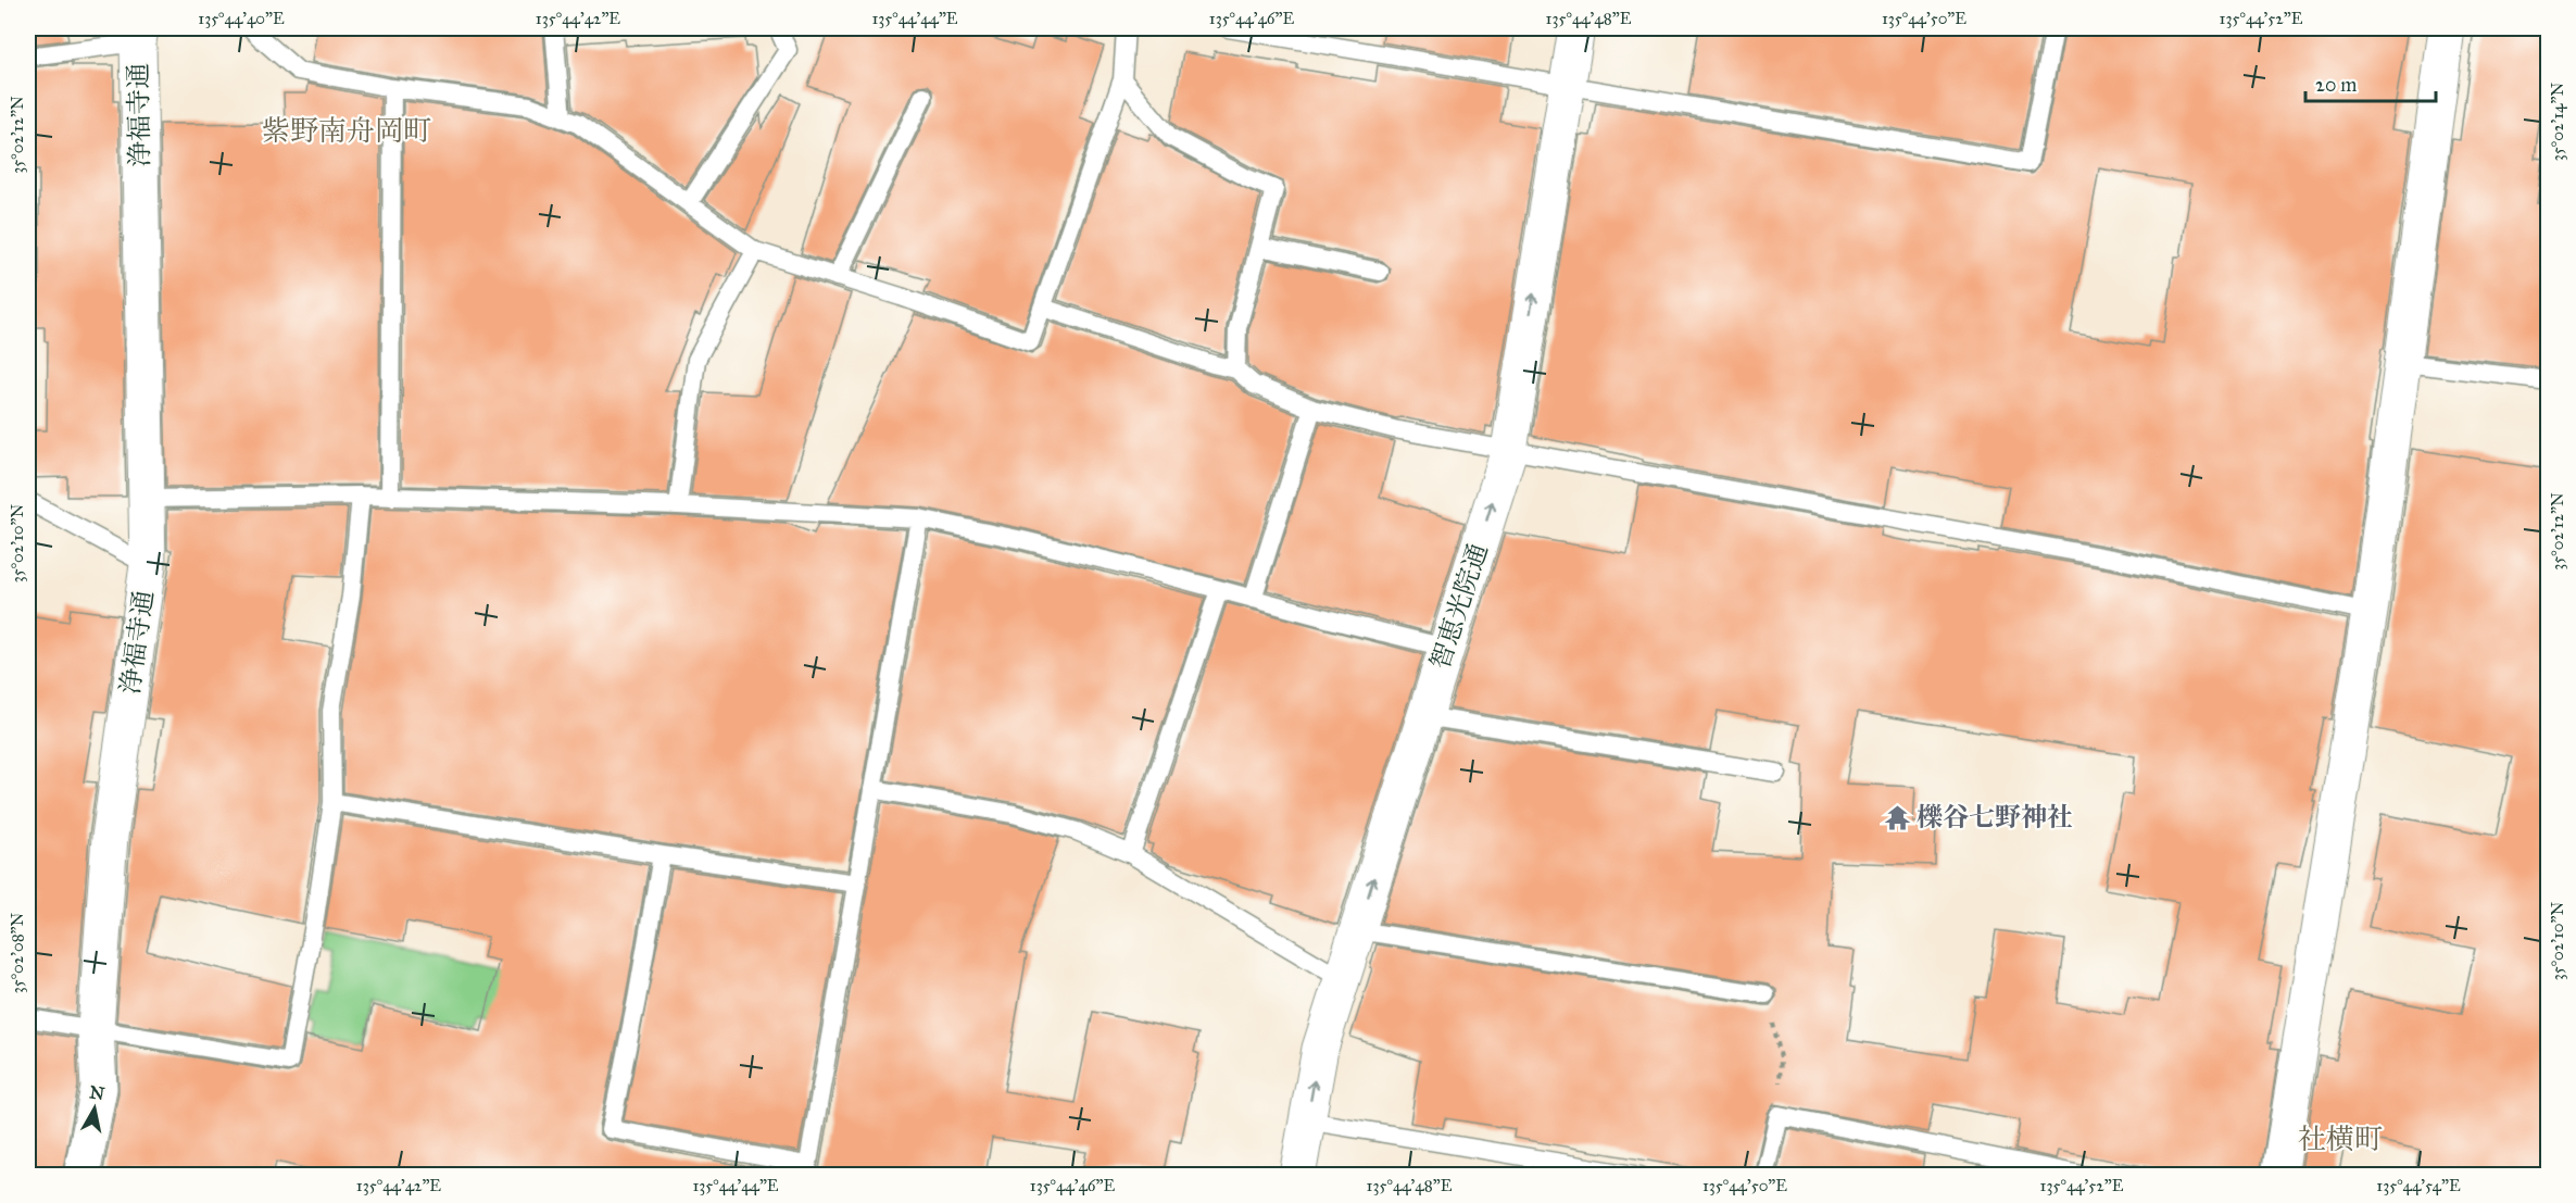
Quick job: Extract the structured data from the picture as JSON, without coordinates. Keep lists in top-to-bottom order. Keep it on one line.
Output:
{"streets":{"street":["浄福寺通","智恵光院通"]},"one_way":["智恵光院通"],"districts":["紫野南舟岡町","社横町"],"places":{"temple":["櫟谷七野神社"]},"scale_bar":"20 m","north":"top","coordinates":["135°44'40\"E","135°44'42\"E","135°44'44\"E","135°44'46\"E","135°44'48\"E","135°44'50\"E","135°44'52\"E","35°02'14\"N","35°02'12\"N","35°02'10\"N","35°02'08\"N","135°44'54\"E"]}
